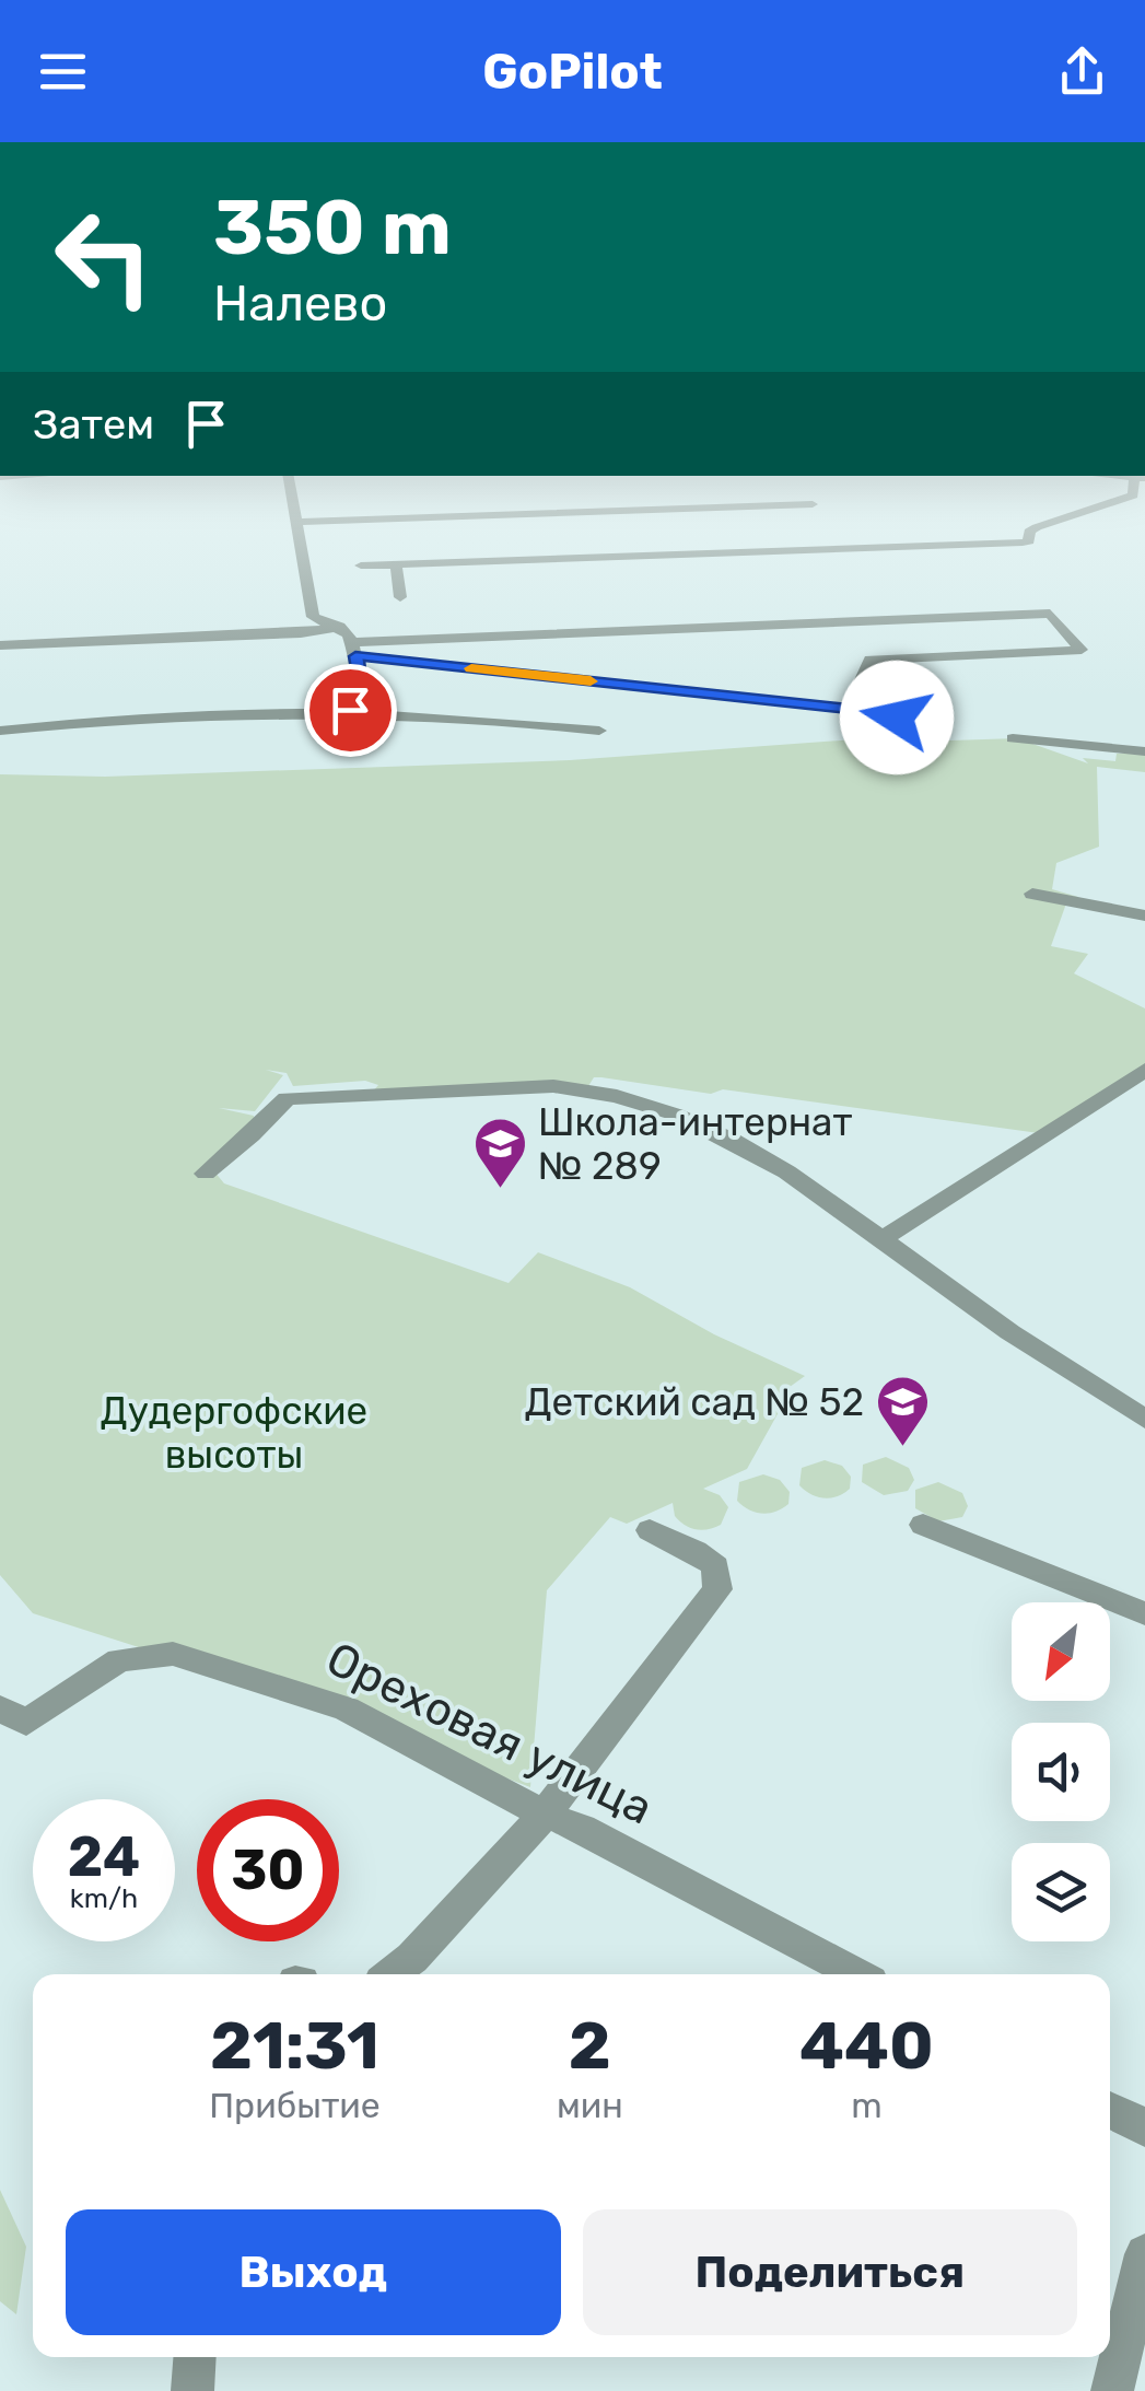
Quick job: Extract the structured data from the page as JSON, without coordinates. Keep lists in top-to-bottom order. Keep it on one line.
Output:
{"streets":{"street":["Ореховая улица"]},"parks":["Дудергофские высоты"],"places":{"school or university":["Школа-интернат № 289","Детский сад № 52"]},"north":"bottom left","page":{"header":"GoPilot","turn":["350 m","Налево"],"then":"Затем","speed":"24 km/h","limit":"30","eta":["21:31","Прибытие","2","мин","440","m"],"buttons":["Выход","Поделиться"]}}
